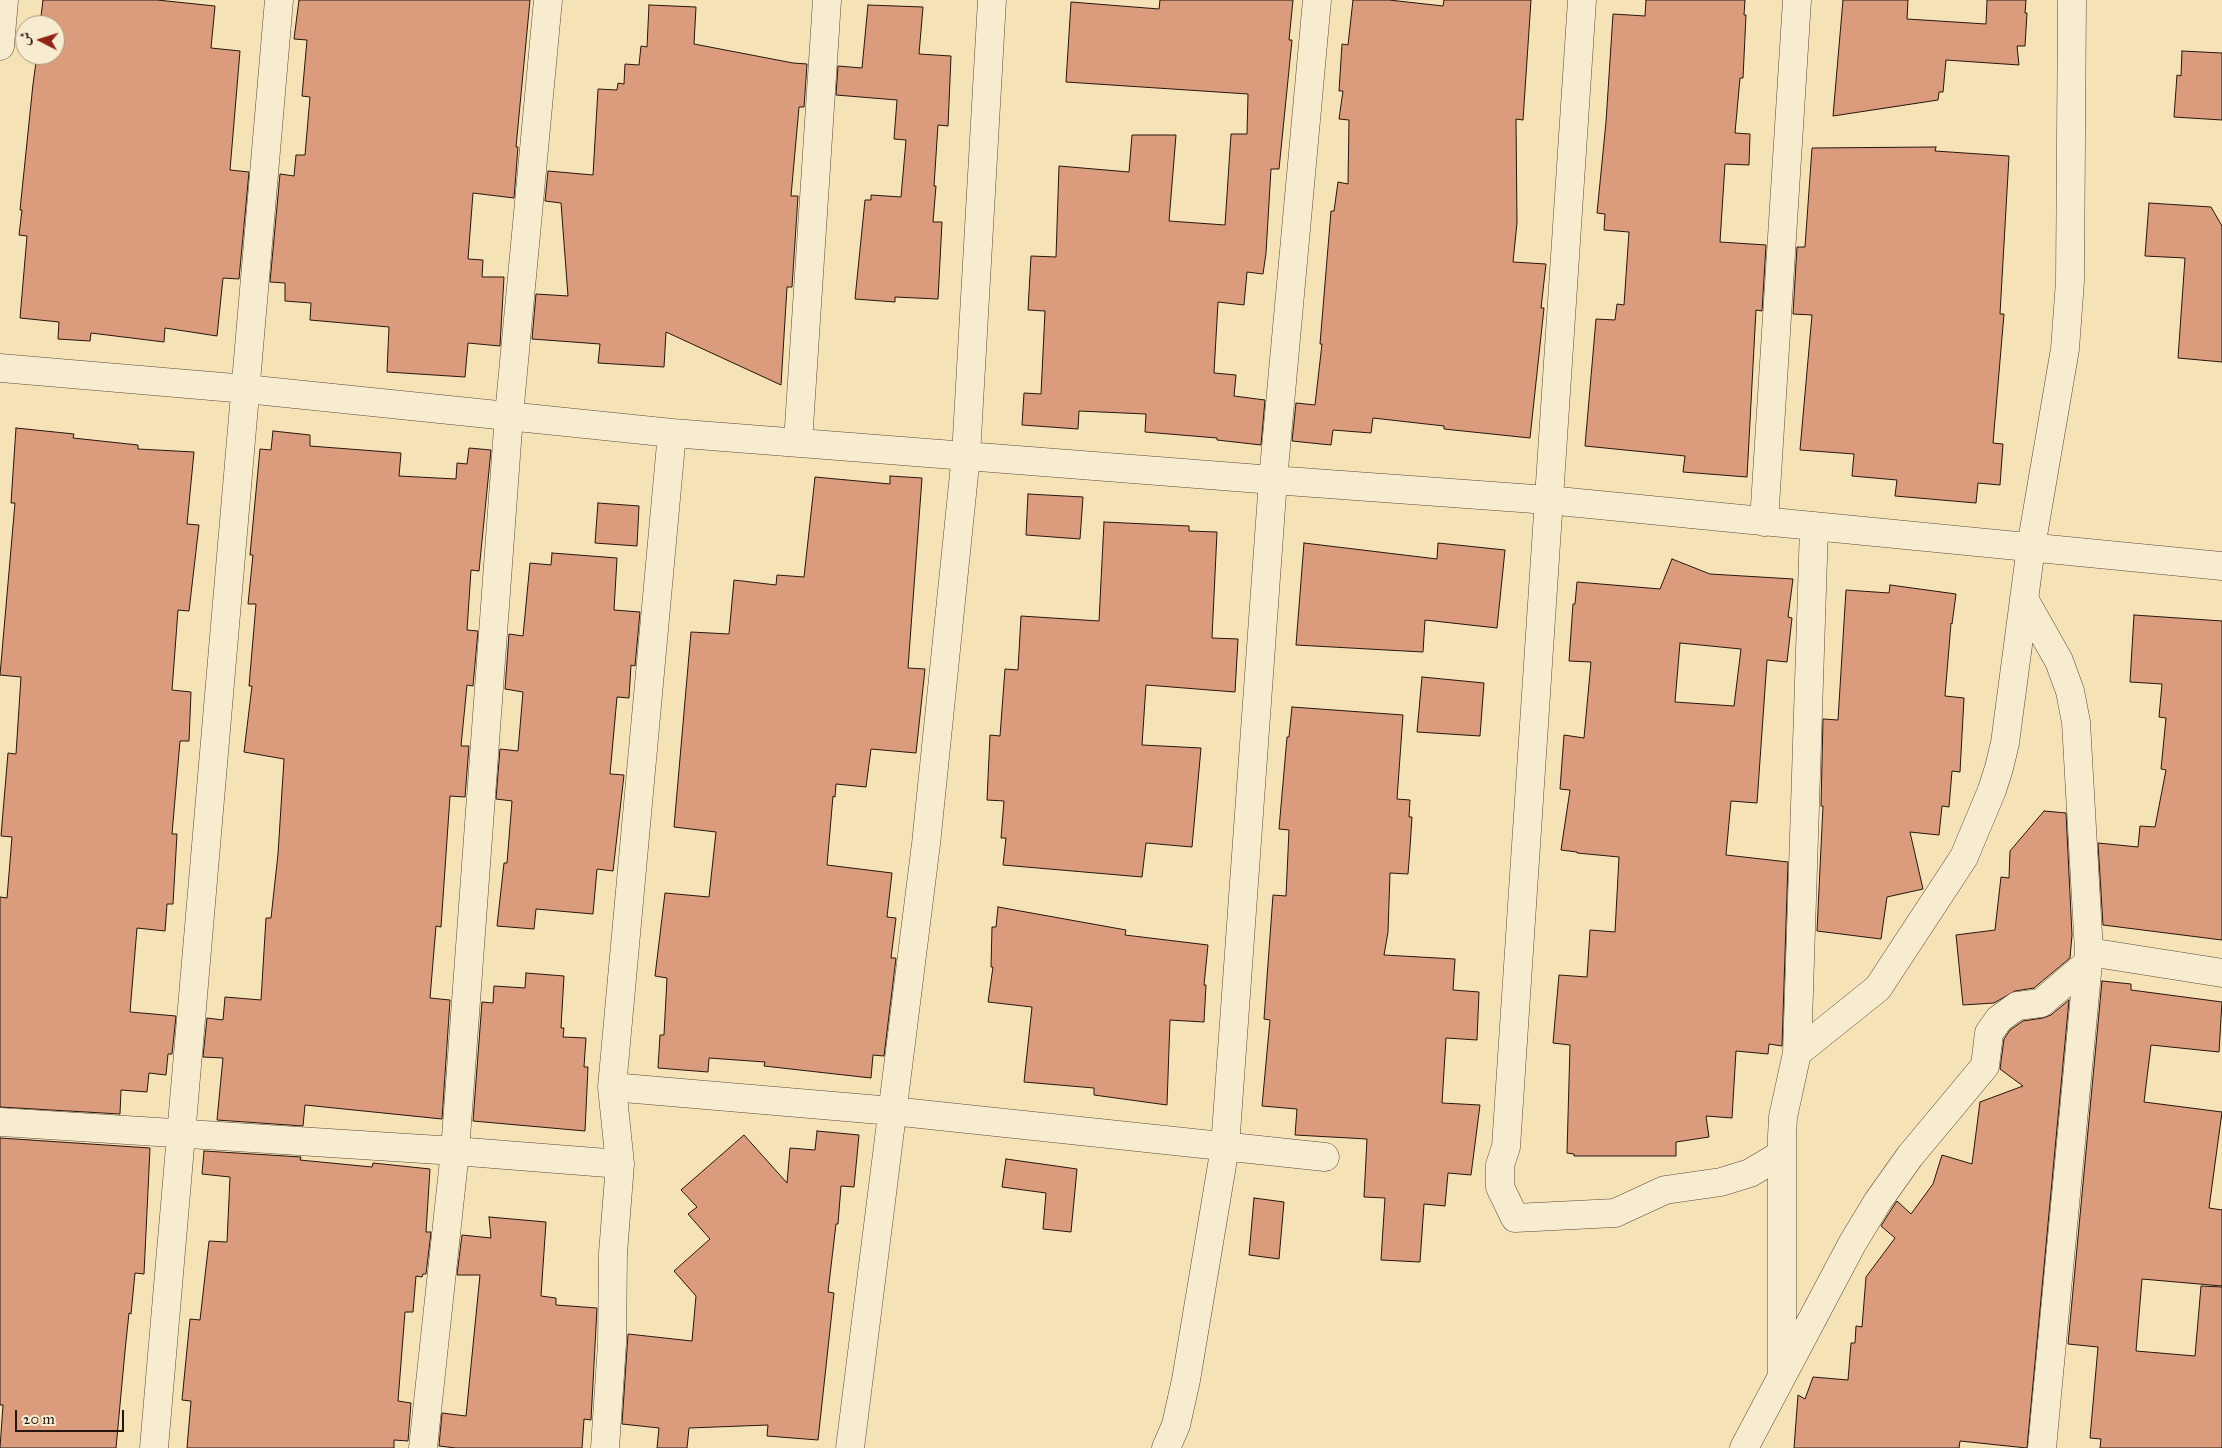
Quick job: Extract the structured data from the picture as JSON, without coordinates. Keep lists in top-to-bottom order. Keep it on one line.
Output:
{"scale_bar":"20 m","north":"left"}
